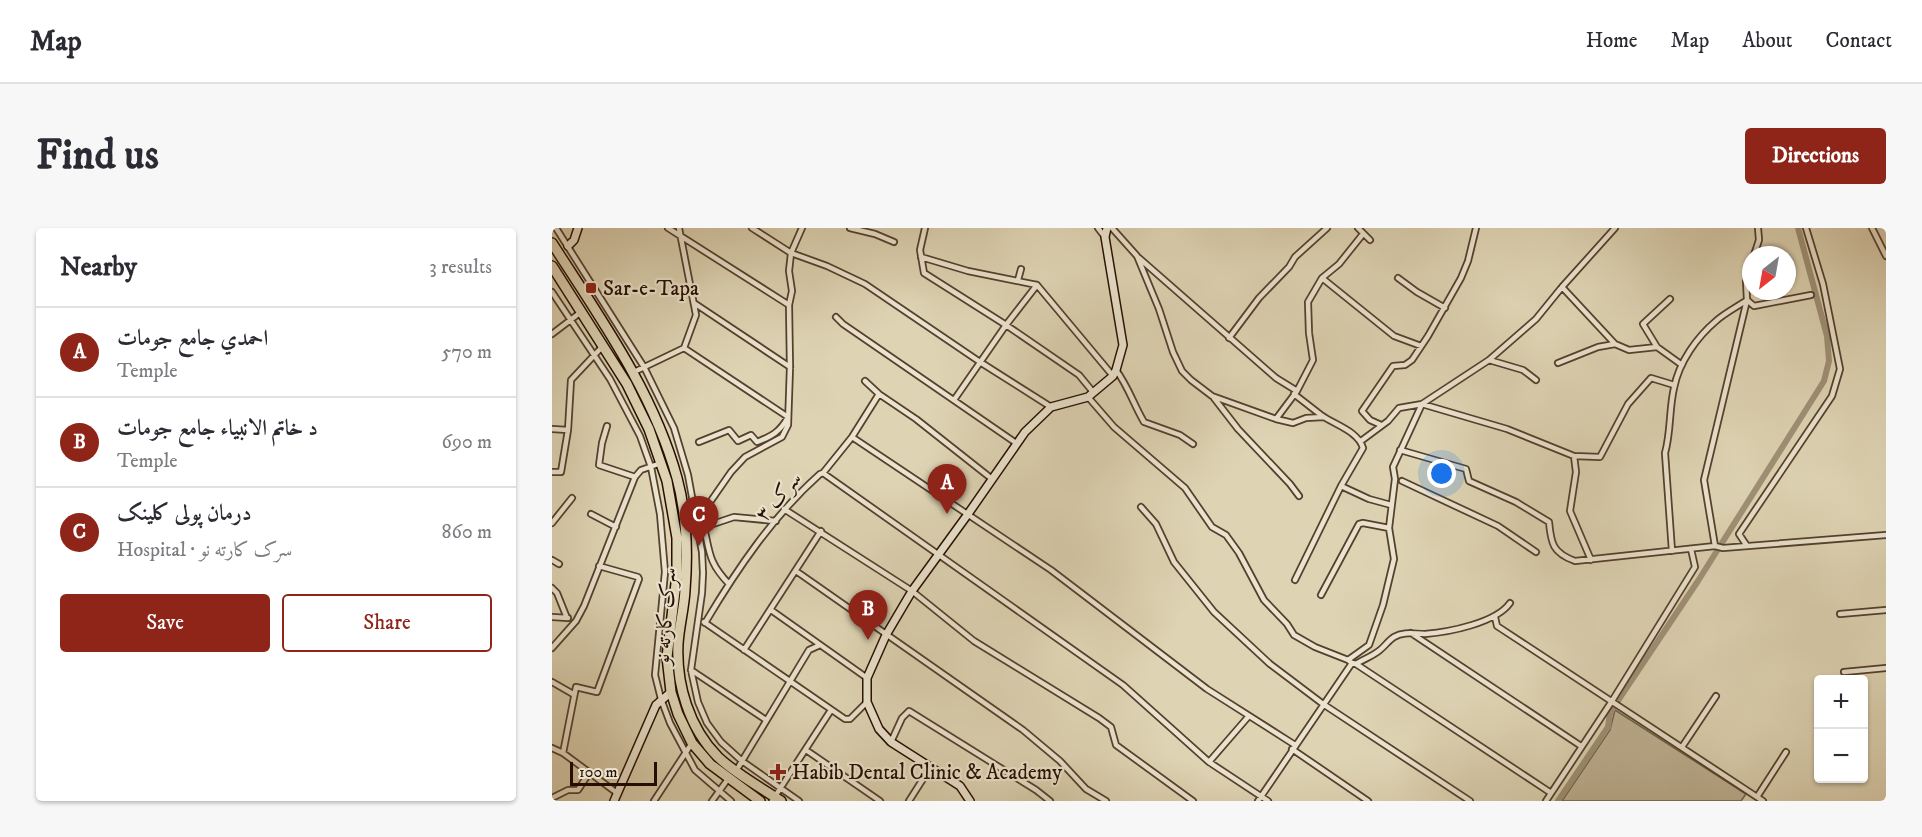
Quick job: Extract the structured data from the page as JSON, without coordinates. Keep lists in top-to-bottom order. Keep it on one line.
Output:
{"streets":{"highway":["سرک کارته نو"],"street":["سرک ۳"]},"places":{"transit":["Sar-e-Tapa"],"health":["Habib Dental Clinic & Academy"]},"scale_bar":"100 m","north":"bottom left","page":{"header":"Map","nav":["Home","Map","About","Contact"],"buttons":["Directions",["Save","Share"]],"title":"Find us","heading":["Nearby","3 results"],"list":[{"mark":"A","name":"احمدي جامع جومات","note":"Temple","value":"570 m"},{"mark":"B","name":"د خاتم الانبیاء جامع جومات","note":"Temple","value":"690 m"},{"mark":"C","name":"درمان پولی کلینک","note":"Hospital · سرک کارته نو","value":"860 m"}],"pins":["A","C","B"],"map_buttons":["+","−"],"scale":"100 m"}}
